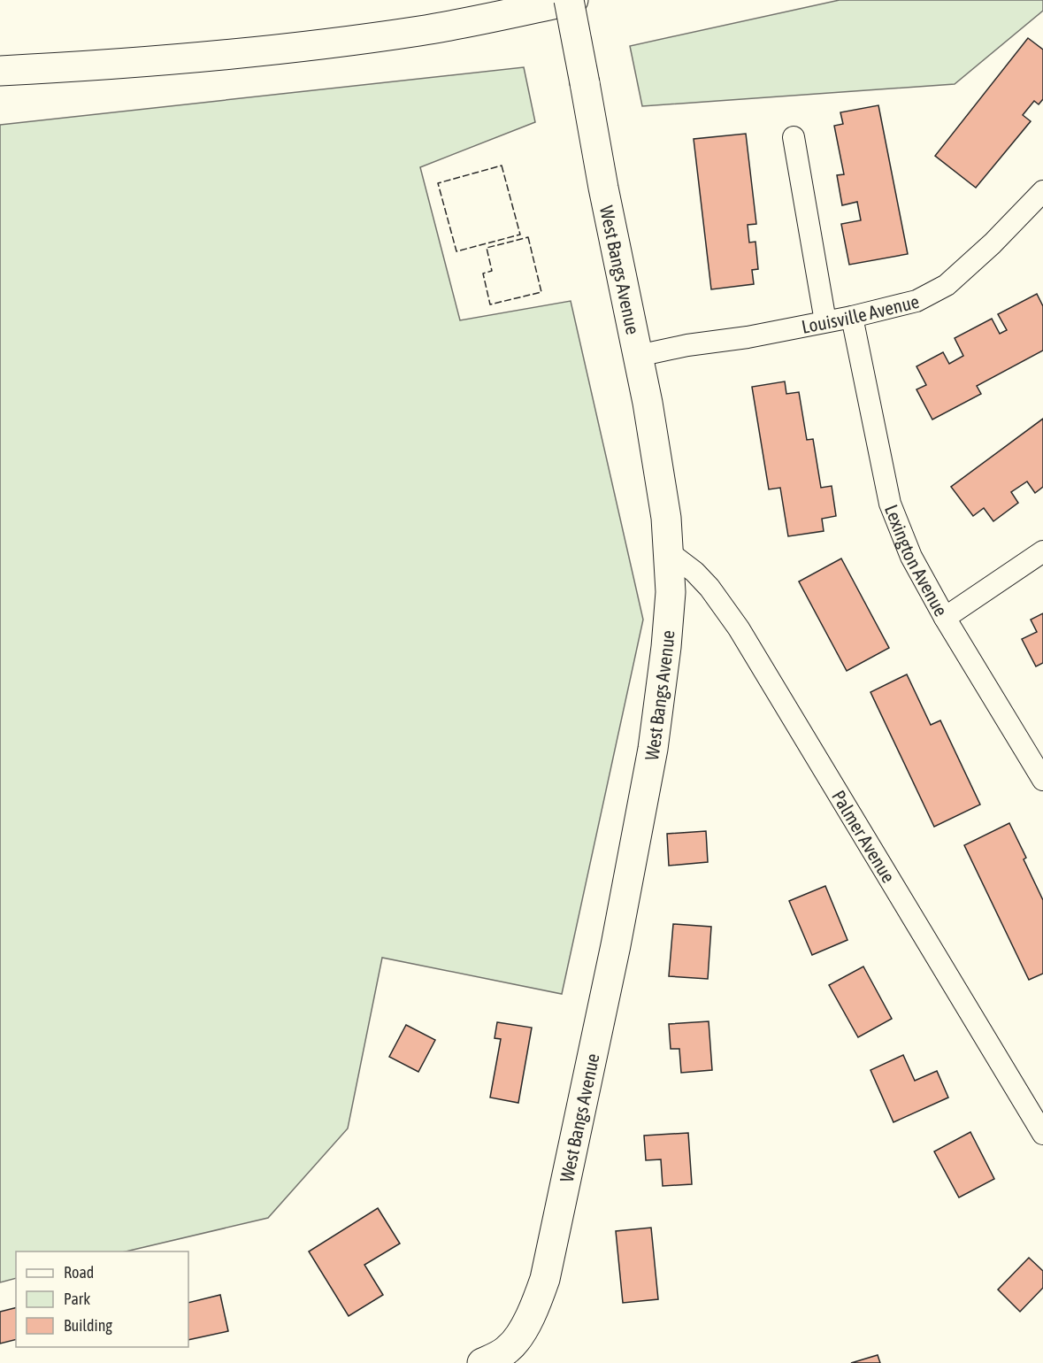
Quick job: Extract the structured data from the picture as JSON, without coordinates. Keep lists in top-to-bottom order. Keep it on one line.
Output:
{"streets":{"main road":["West Bangs Avenue"],"street":["Louisville Avenue","Lexington Avenue","Palmer Avenue"]},"crossings":[["West Bangs Avenue","Louisville Avenue"],["West Bangs Avenue","Palmer Avenue"],["Louisville Avenue","Lexington Avenue"]],"legend":["Road","Park","Building"]}
